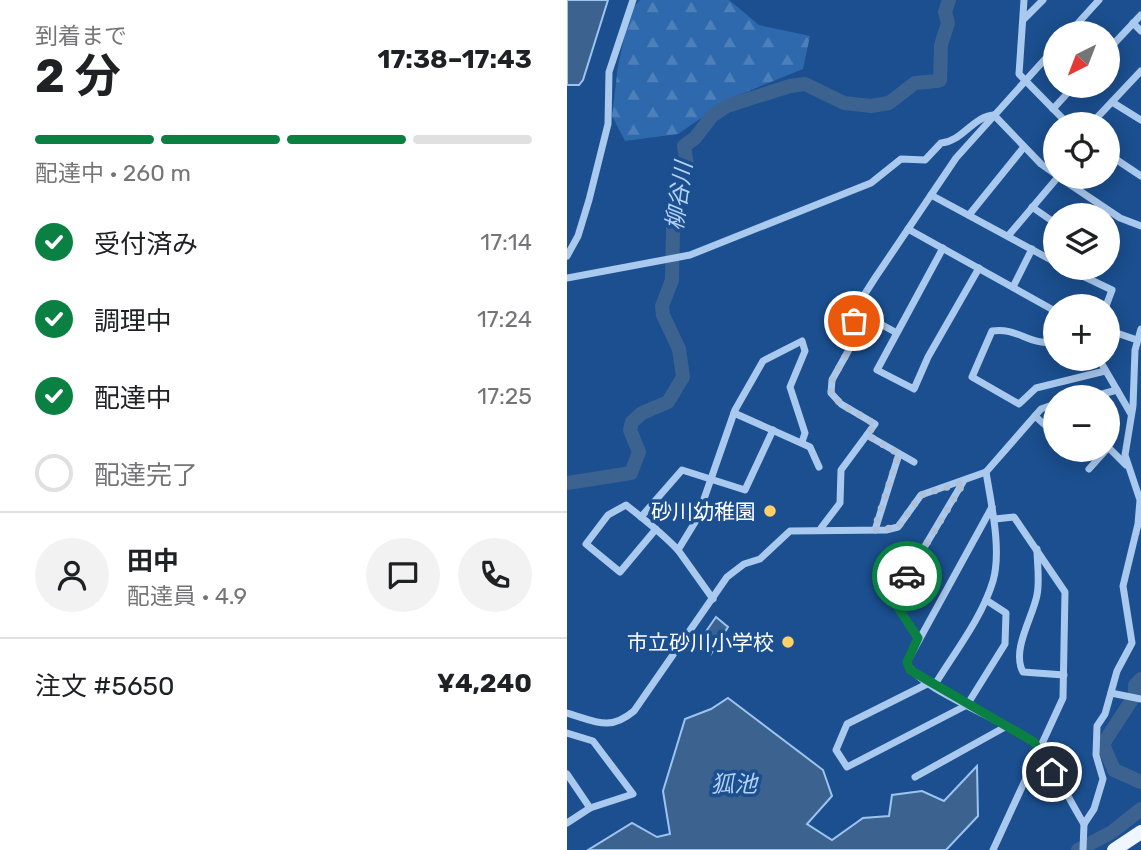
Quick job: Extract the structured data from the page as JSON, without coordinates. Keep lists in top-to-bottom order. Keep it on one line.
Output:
{"water":["柳谷川","狐池"],"places":["砂川幼稚園","市立砂川小学校"],"north":"bottom left","page":{"heading":["2 分","到着まで","17:38–17:43"],"panel":["田中","配達員 · 4.9","注文 #5650","¥4,240"],"map_buttons":["+","−"],"bar":"配達中 · 260 m","list":[["受付済み","17:14"],["調理中","17:24"],["配達中","17:25"],"配達完了"]}}
